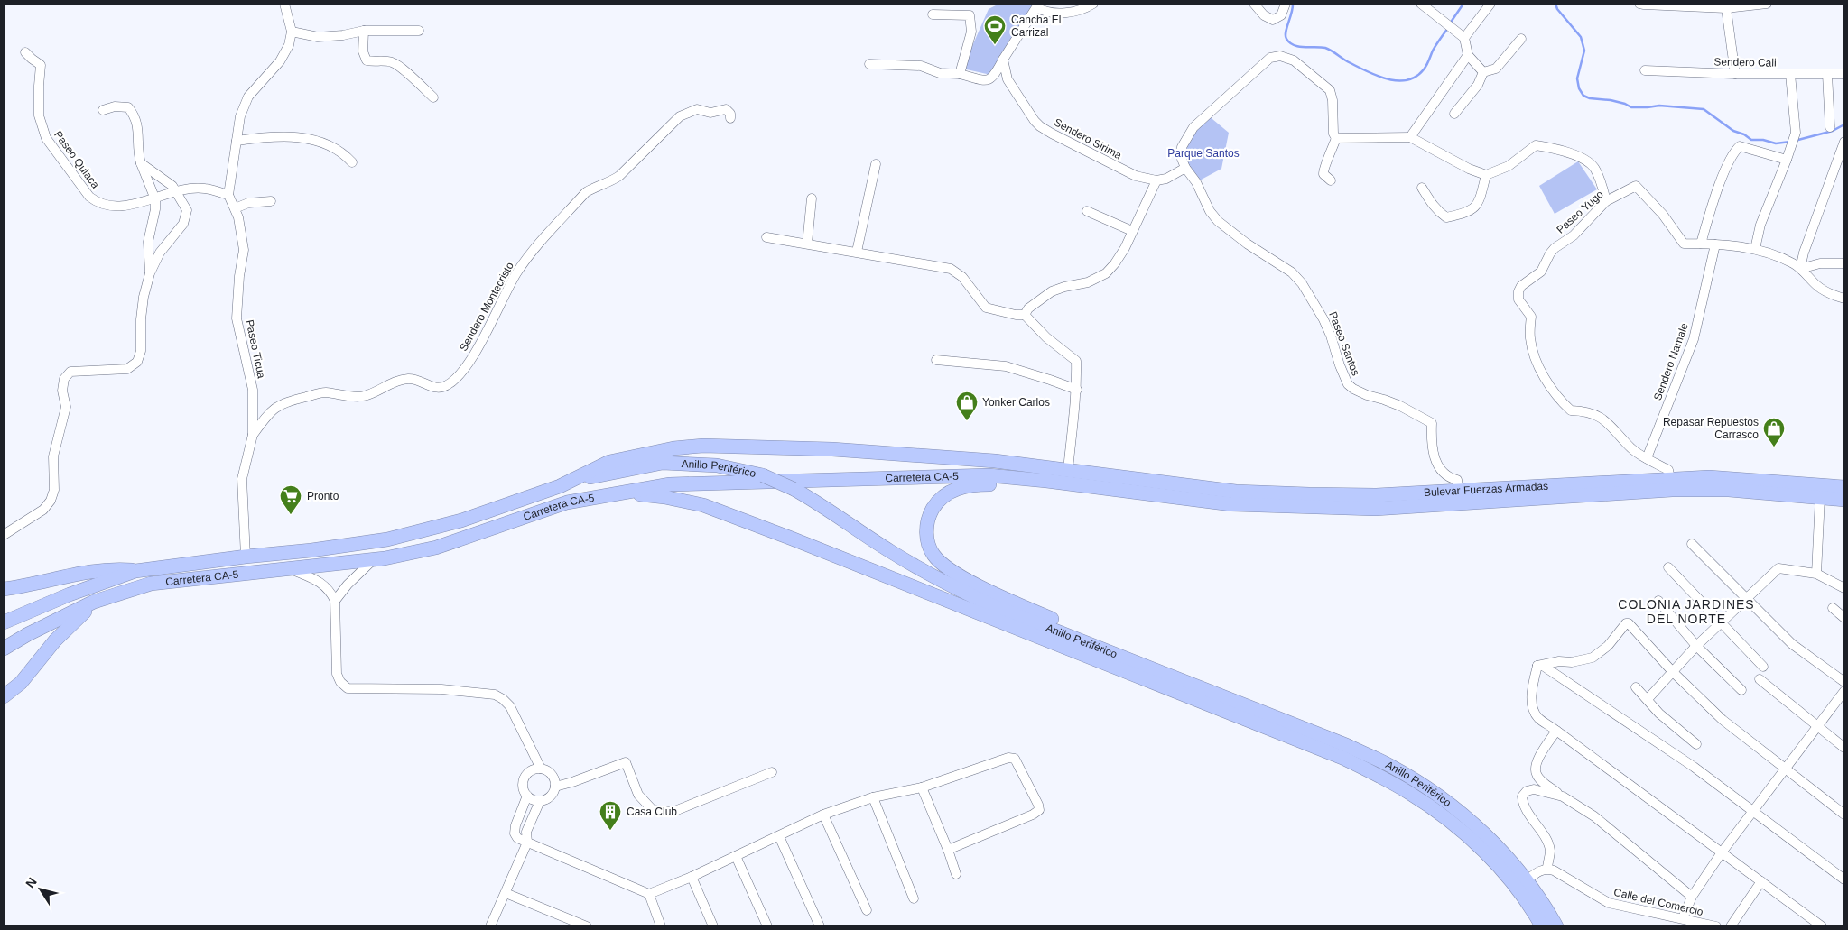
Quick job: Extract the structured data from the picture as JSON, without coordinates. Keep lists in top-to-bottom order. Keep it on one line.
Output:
{"streets":{"highway":["Anillo Periférico","Carretera CA-5","Bulevar Fuerzas Armadas"],"street":["Sendero Cali","Sendero Sirima","Paseo Quiaca","Paseo Yugo","Sendero Montecristo","Paseo Santos","Paseo Ticua","Sendero Namale","Calle del Comercio"]},"crossings":[["Paseo Quiaca","Paseo Ticua"],["Paseo Yugo","Sendero Namale"],["Paseo Yugo","Bulevar Fuerzas Armadas"],["Sendero Montecristo","Paseo Ticua"],["Paseo Santos","Bulevar Fuerzas Armadas"],["Paseo Ticua","Carretera CA-5"],["Anillo Periférico","Carretera CA-5"],["Carretera CA-5","Bulevar Fuerzas Armadas"]],"districts":["COLONIA JARDINES DEL NORTE"],"parks":["Parque Santos"],"places":{"sports":["Cancha El Carrizal"],"shop":["Yonker Carlos","Repasar Repuestos Carrasco"],"supermarket":["Pronto"],"building":["Casa Club"]},"north":"top left"}
